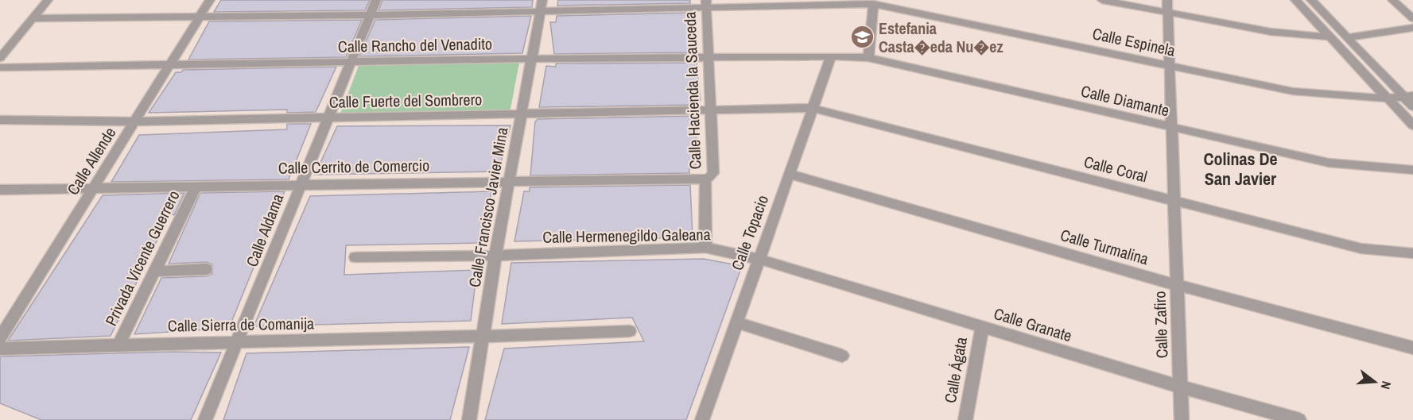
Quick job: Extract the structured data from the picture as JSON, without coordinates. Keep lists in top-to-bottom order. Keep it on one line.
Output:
{"streets":{"street":["Calle Espinela","Calle Rancho del Venadito","Calle Hacienda la Sauceda","Calle Fuerte del Sombrero","Calle Diamante","Calle Allende","Calle Cerrito de Comercio","Calle Coral","Calle Francisco Javier Mina","Calle Aldama","Calle Topacio","Calle Hermenegildo Galeana","Calle Turmalina","Privada Vicente Guerrero","Calle Sierra de Comanija","Calle Granate","Calle Zafiro","Calle Ágata"]},"crossings":[["Calle Espinela","Calle Hacienda la Sauceda"],["Calle Espinela","Calle Allende"],["Calle Espinela","Calle Francisco Javier Mina"],["Calle Espinela","Calle Aldama"],["Calle Espinela","Calle Zafiro"],["Calle Rancho del Venadito","Calle Hacienda la Sauceda"],["Calle Rancho del Venadito","Calle Diamante"],["Calle Rancho del Venadito","Calle Allende"],["Calle Rancho del Venadito","Calle Francisco Javier Mina"],["Calle Rancho del Venadito","Calle Aldama"],["Calle Rancho del Venadito","Calle Topacio"],["Calle Hacienda la Sauceda","Calle Fuerte del Sombrero"],["Calle Hacienda la Sauceda","Calle Cerrito de Comercio"],["Calle Hacienda la Sauceda","Calle Hermenegildo Galeana"],["Calle Fuerte del Sombrero","Calle Allende"],["Calle Fuerte del Sombrero","Calle Coral"],["Calle Fuerte del Sombrero","Calle Francisco Javier Mina"],["Calle Fuerte del Sombrero","Calle Aldama"],["Calle Fuerte del Sombrero","Calle Topacio"],["Calle Diamante","Calle Topacio"],["Calle Diamante","Calle Zafiro"],["Calle Allende","Calle Cerrito de Comercio"],["Calle Cerrito de Comercio","Calle Francisco Javier Mina"],["Calle Cerrito de Comercio","Calle Aldama"],["Calle Cerrito de Comercio","Privada Vicente Guerrero"],["Calle Coral","Calle Topacio"],["Calle Coral","Calle Zafiro"],["Calle Francisco Javier Mina","Calle Hermenegildo Galeana"],["Calle Francisco Javier Mina","Calle Sierra de Comanija"],["Calle Aldama","Calle Sierra de Comanija"],["Calle Topacio","Calle Hermenegildo Galeana"],["Calle Topacio","Calle Turmalina"],["Calle Topacio","Calle Granate"],["Calle Hermenegildo Galeana","Calle Granate"],["Calle Turmalina","Calle Zafiro"],["Privada Vicente Guerrero","Calle Sierra de Comanija"],["Calle Granate","Calle Zafiro"],["Calle Granate","Calle Ágata"]],"districts":["Colinas De San Javier"],"places":{"school or university":["Estefania Casta�eda Nu�ez"]},"north":"right"}
